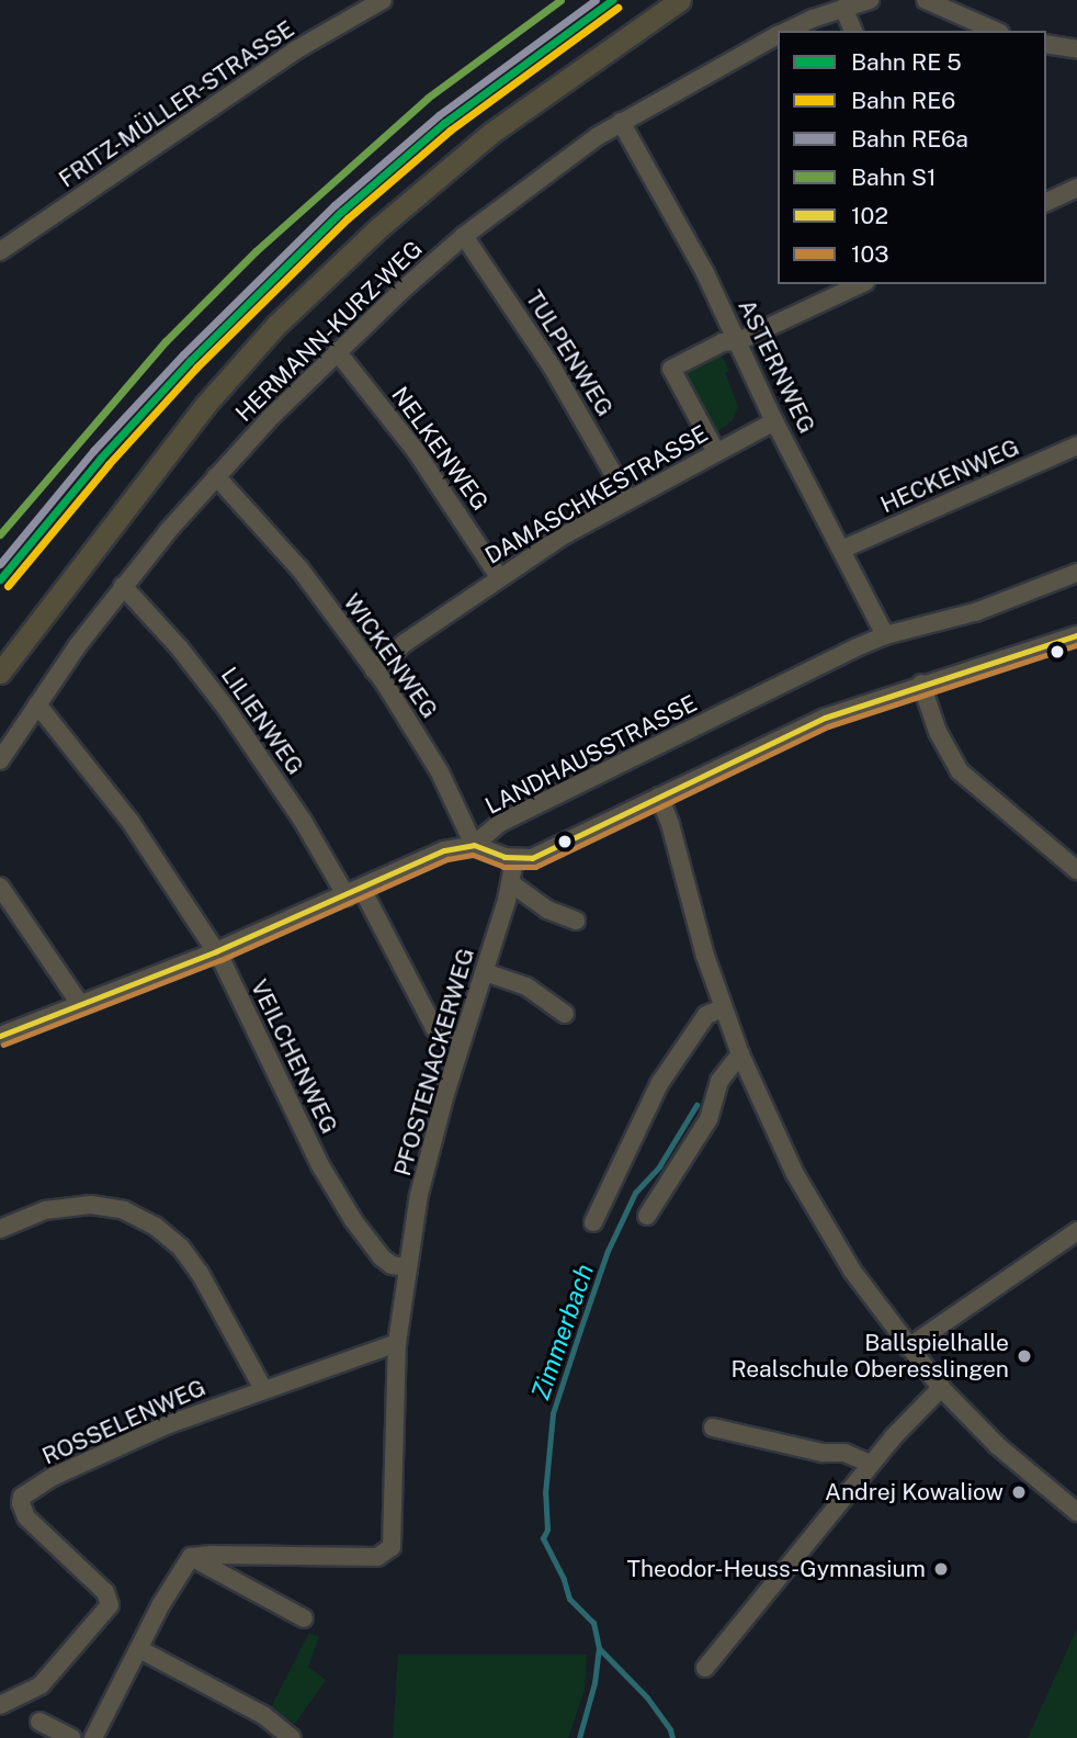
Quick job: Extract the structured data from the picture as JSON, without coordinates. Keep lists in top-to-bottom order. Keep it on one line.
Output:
{"streets":{"street":["FRITZ-MÜLLER-STRASSE","HERMANN-KURZ-WEG","TULPENWEG","ASTERNWEG","NELKENWEG","HECKENWEG","DAMASCHKESTRASSE","WICKENWEG","LILIENWEG","LANDHAUSSTRASSE","VEILCHENWEG","PFOSTENACKERWEG","ROSSELENWEG"]},"crossings":[["HERMANN-KURZ-WEG","TULPENWEG"],["HERMANN-KURZ-WEG","ASTERNWEG"],["HERMANN-KURZ-WEG","NELKENWEG"],["HERMANN-KURZ-WEG","WICKENWEG"],["HERMANN-KURZ-WEG","LILIENWEG"],["HERMANN-KURZ-WEG","VEILCHENWEG"],["TULPENWEG","DAMASCHKESTRASSE"],["ASTERNWEG","HECKENWEG"],["ASTERNWEG","DAMASCHKESTRASSE"],["ASTERNWEG","LANDHAUSSTRASSE"],["NELKENWEG","DAMASCHKESTRASSE"],["DAMASCHKESTRASSE","WICKENWEG"],["WICKENWEG","LANDHAUSSTRASSE"],["LILIENWEG","LANDHAUSSTRASSE"],["LILIENWEG","PFOSTENACKERWEG"],["LANDHAUSSTRASSE","VEILCHENWEG"],["VEILCHENWEG","PFOSTENACKERWEG"],["PFOSTENACKERWEG","ROSSELENWEG"]],"water":["Zimmerbach"],"places":["Ballspielhalle Realschule Oberesslingen","Andrej Kowaliow","Theodor-Heuss-Gymnasium"],"lines":["rail line RE6a","rail line S1","rail line RE6","transit line 102","transit line 103"],"legend":["Bahn RE 5","Bahn RE6","Bahn RE6a","Bahn S1","102","103"]}
